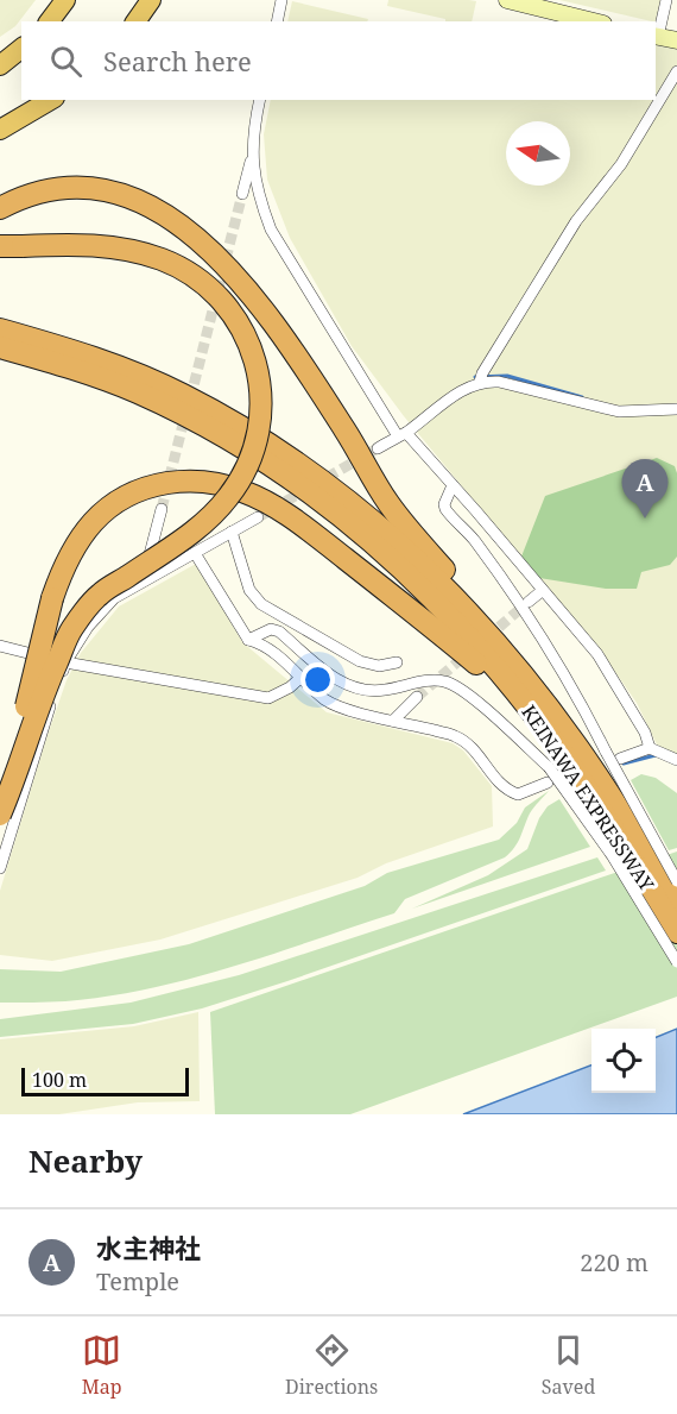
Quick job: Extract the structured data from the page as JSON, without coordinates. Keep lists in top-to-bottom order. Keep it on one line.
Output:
{"streets":{"highway":["KEINAWA EXPRESSWAY"]},"scale_bar":"100 m","north":"left","page":{"search":"Search here","pins":"A","scale":"100 m","heading":"Nearby","list":[{"mark":"A","name":"水主神社","note":"Temple","value":"220 m"}],"nav":["Map","Directions","Saved"]}}
